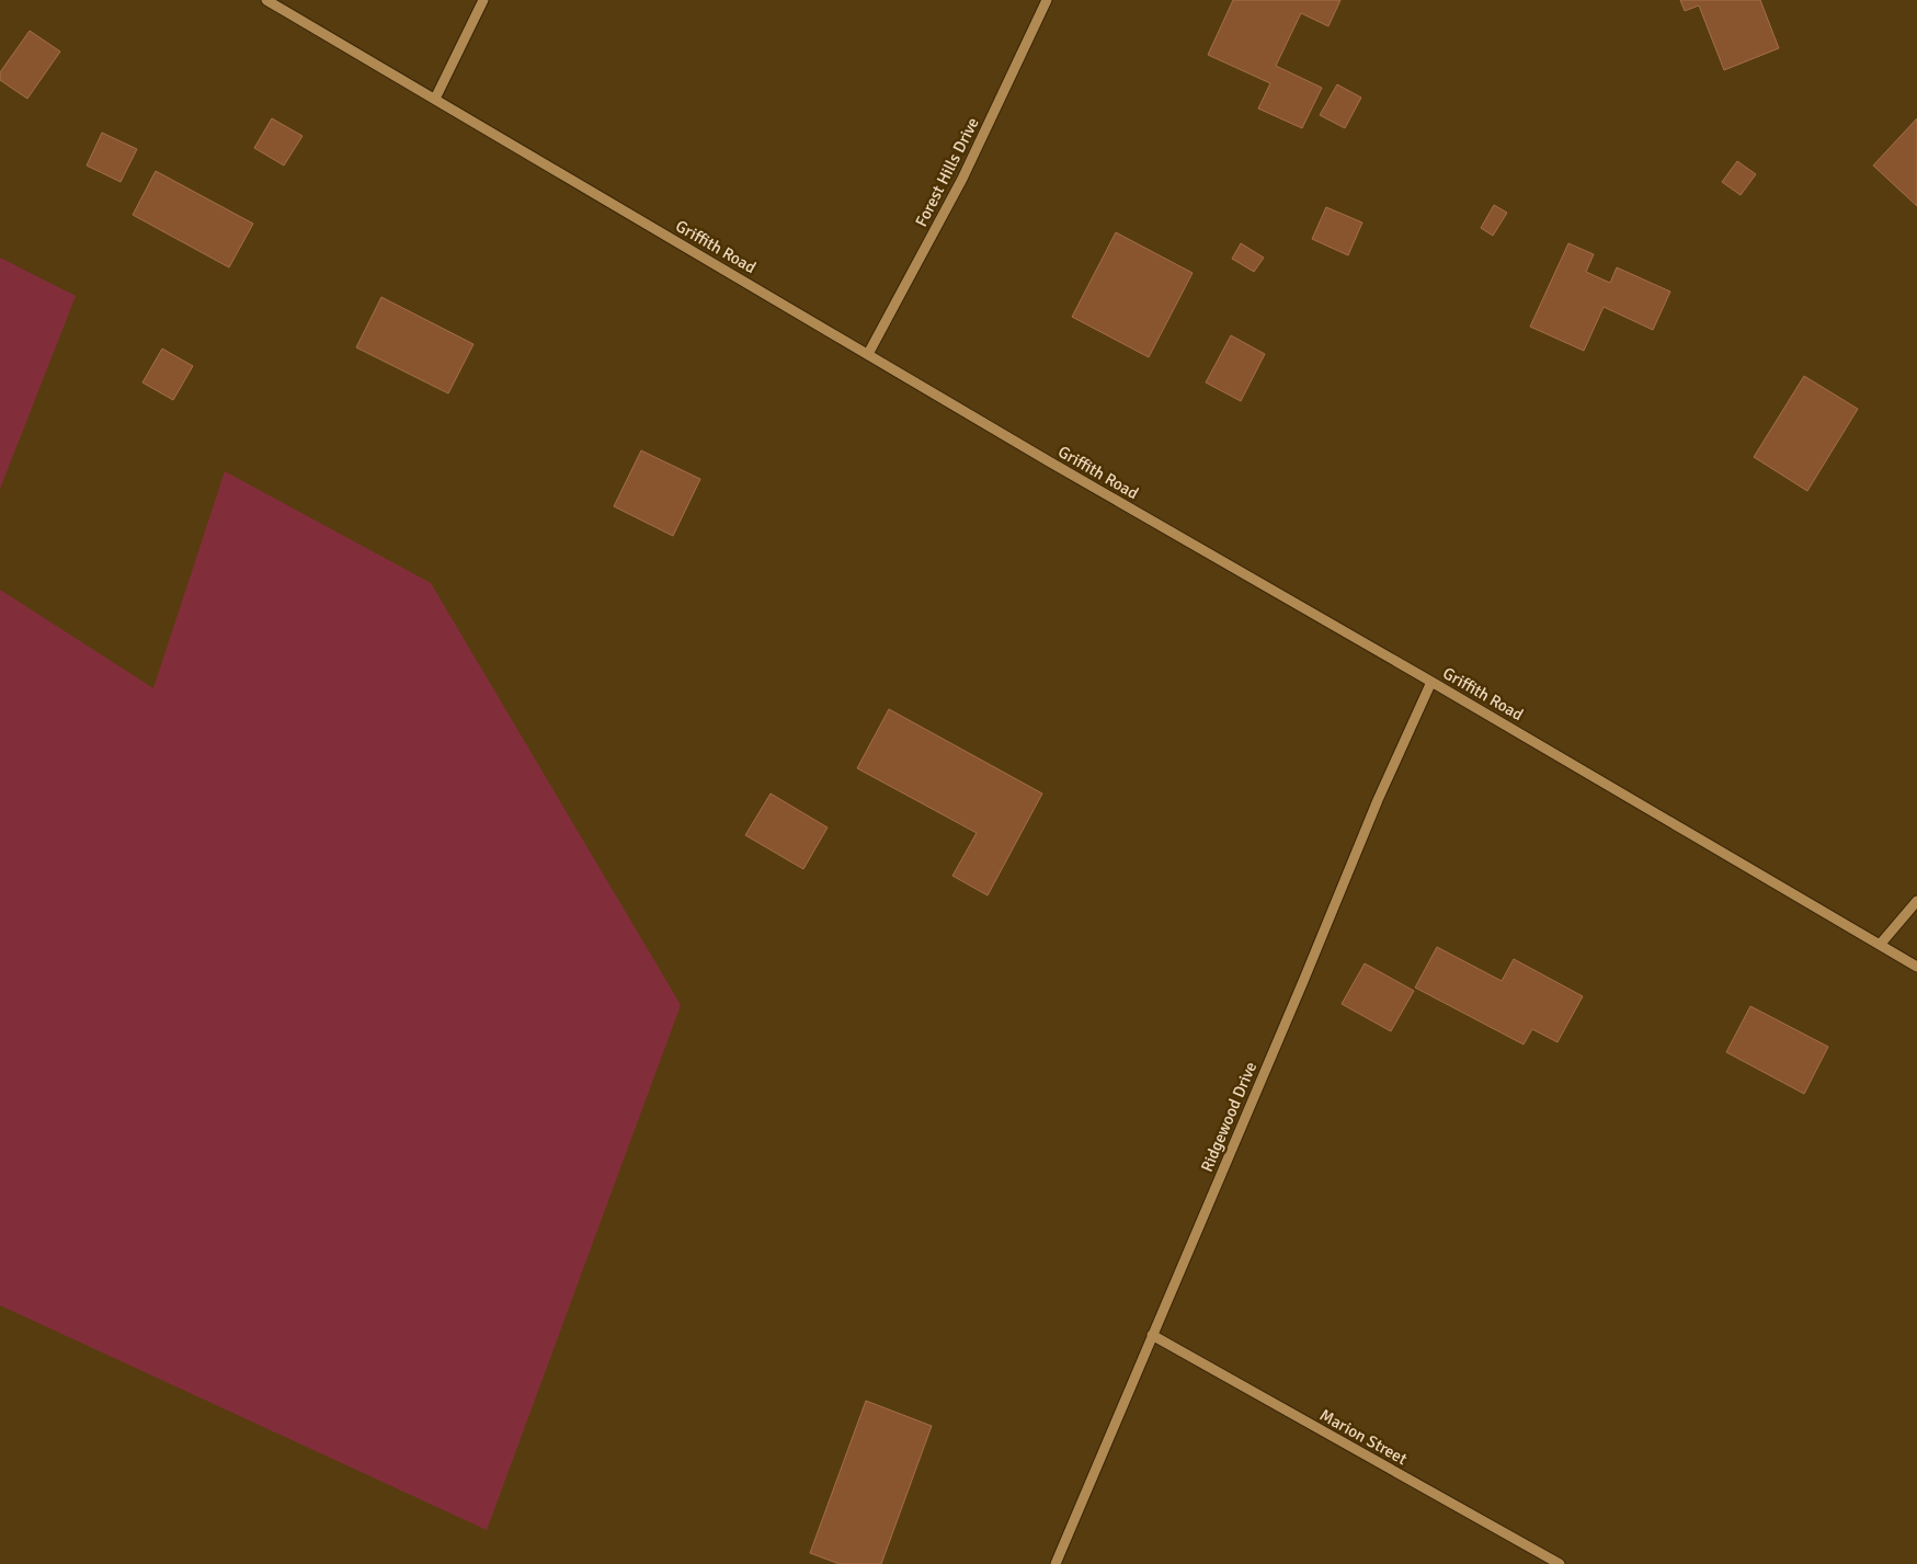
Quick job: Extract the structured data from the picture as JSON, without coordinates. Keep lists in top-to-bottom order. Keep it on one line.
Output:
{"streets":{"street":["Forest Hills Drive","Griffith Road","Ridgewood Drive","Marion Street"]},"crossings":[["Forest Hills Drive","Griffith Road"],["Griffith Road","Ridgewood Drive"],["Ridgewood Drive","Marion Street"]]}
